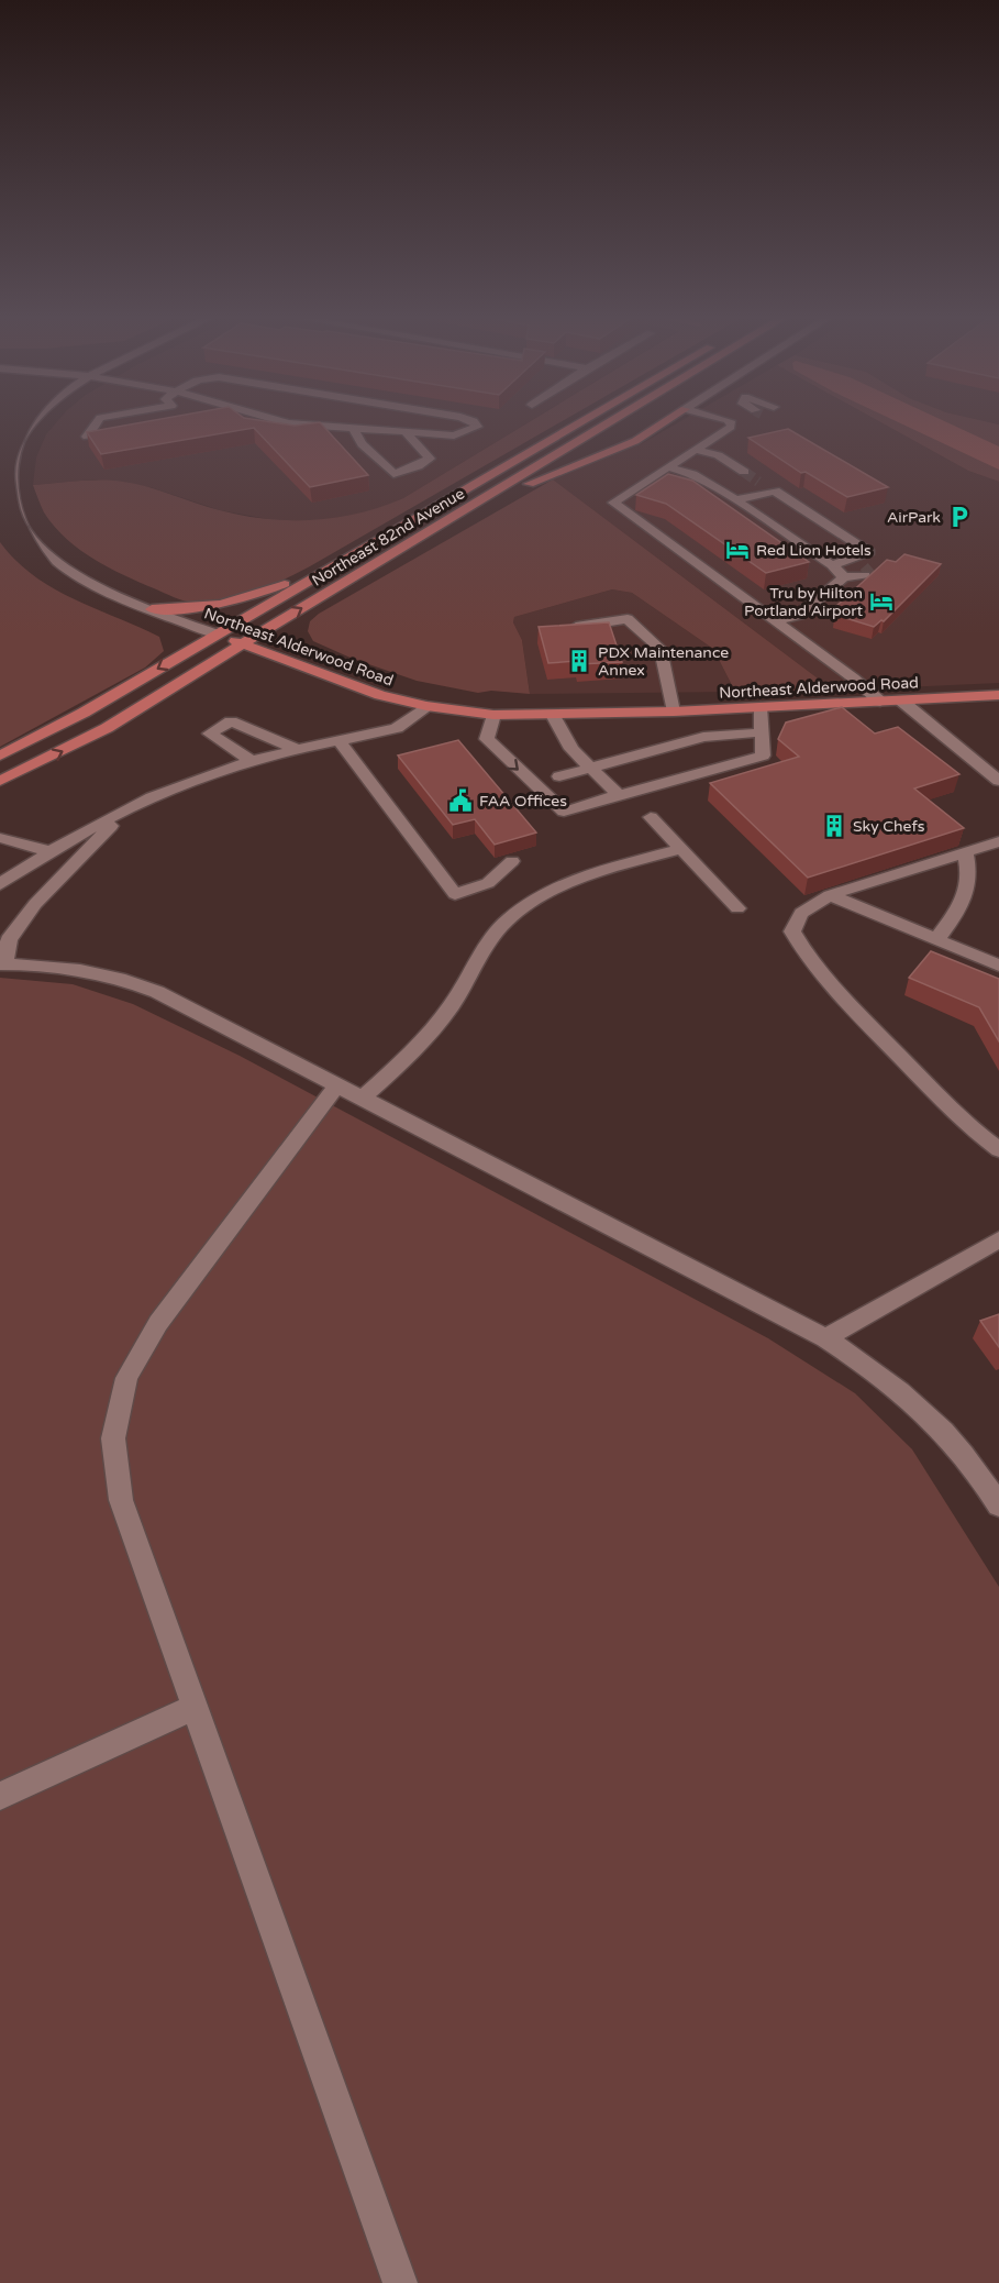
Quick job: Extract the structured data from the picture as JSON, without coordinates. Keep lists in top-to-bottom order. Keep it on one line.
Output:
{"streets":{"main road":["Northeast 82nd Avenue","Northeast Alderwood Road"]},"crossings":[["Northeast 82nd Avenue","Northeast Alderwood Road"]],"places":{"parking":["AirPark"],"hotel":["Red Lion Hotels","Tru by Hilton Portland Airport"],"building":["PDX Maintenance Annex","Sky Chefs"],"public building":["FAA Offices"]}}
